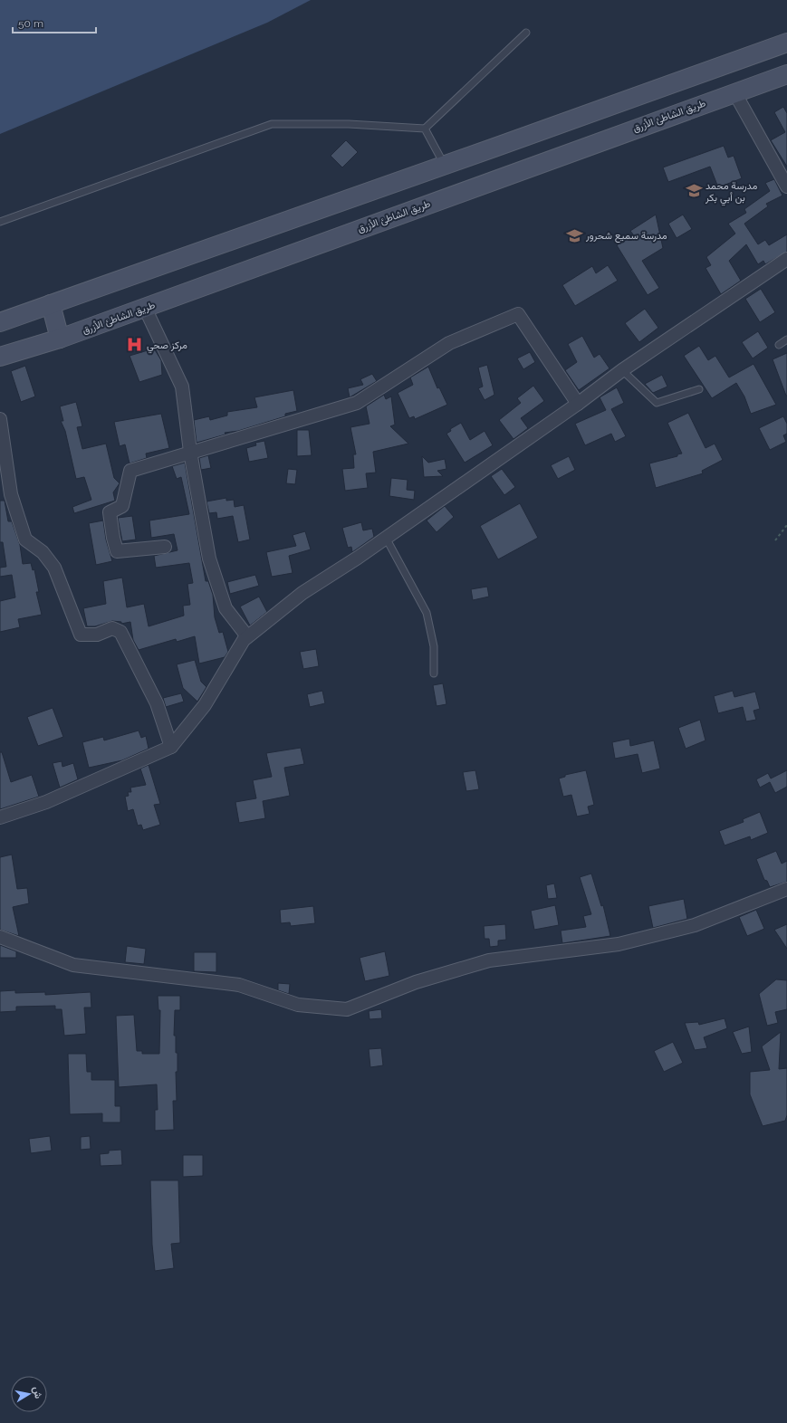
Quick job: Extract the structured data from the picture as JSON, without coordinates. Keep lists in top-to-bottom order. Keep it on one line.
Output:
{"streets":{"main road":["طريق الشاطئ الأزرق"]},"places":{"school or university":["مدرسة محمد بن أبي بكر","مدرسة سميع شحرور"],"hospital":["مركز صحي"]},"scale_bar":"50 m","north":"right"}
